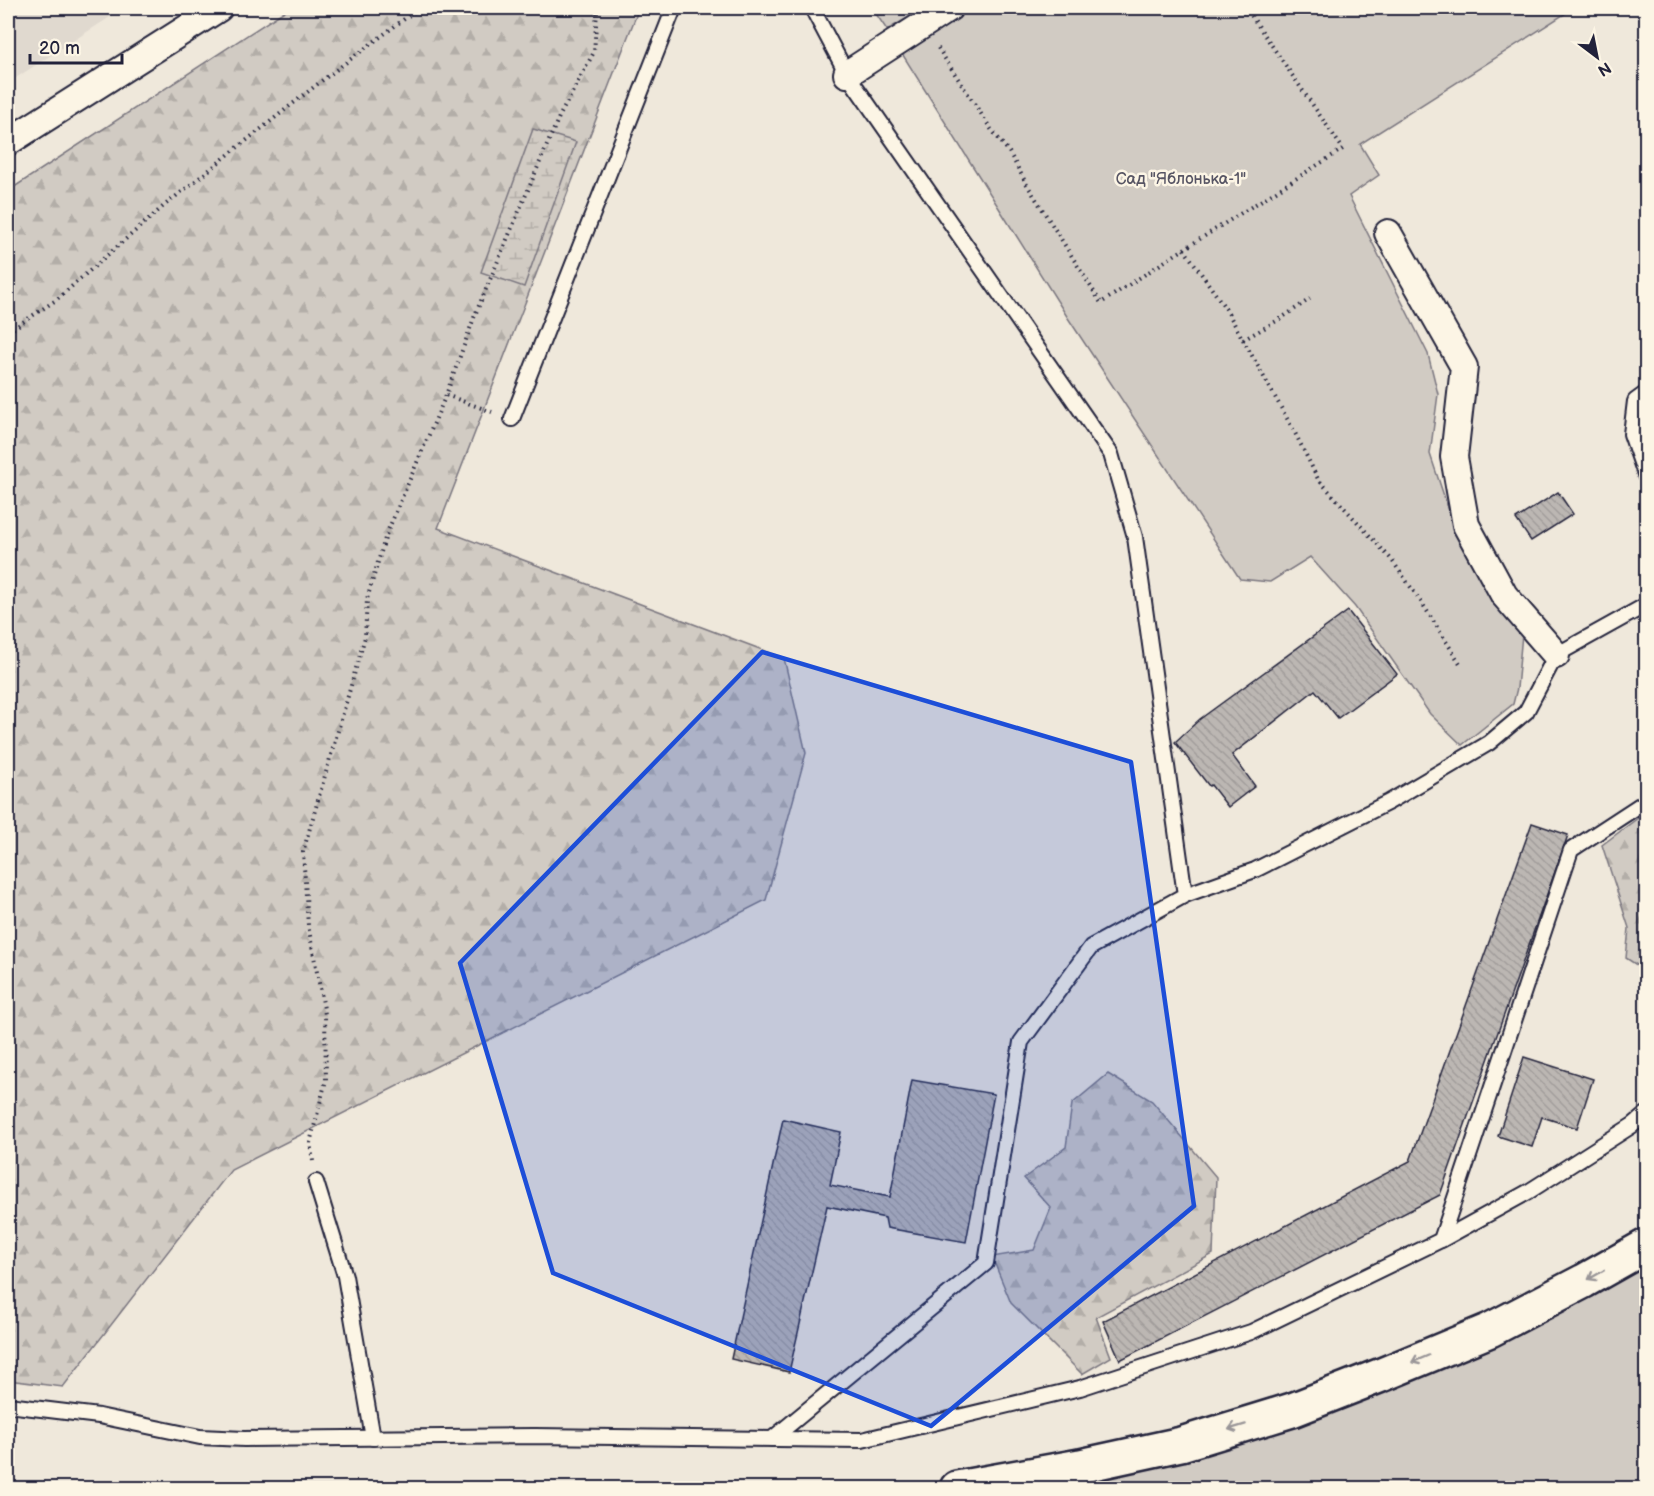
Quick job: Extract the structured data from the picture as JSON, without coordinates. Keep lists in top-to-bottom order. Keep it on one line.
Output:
{"parks":["Сад \"Яблонька-1\""],"scale_bar":"20 m","north":"bottom right"}
